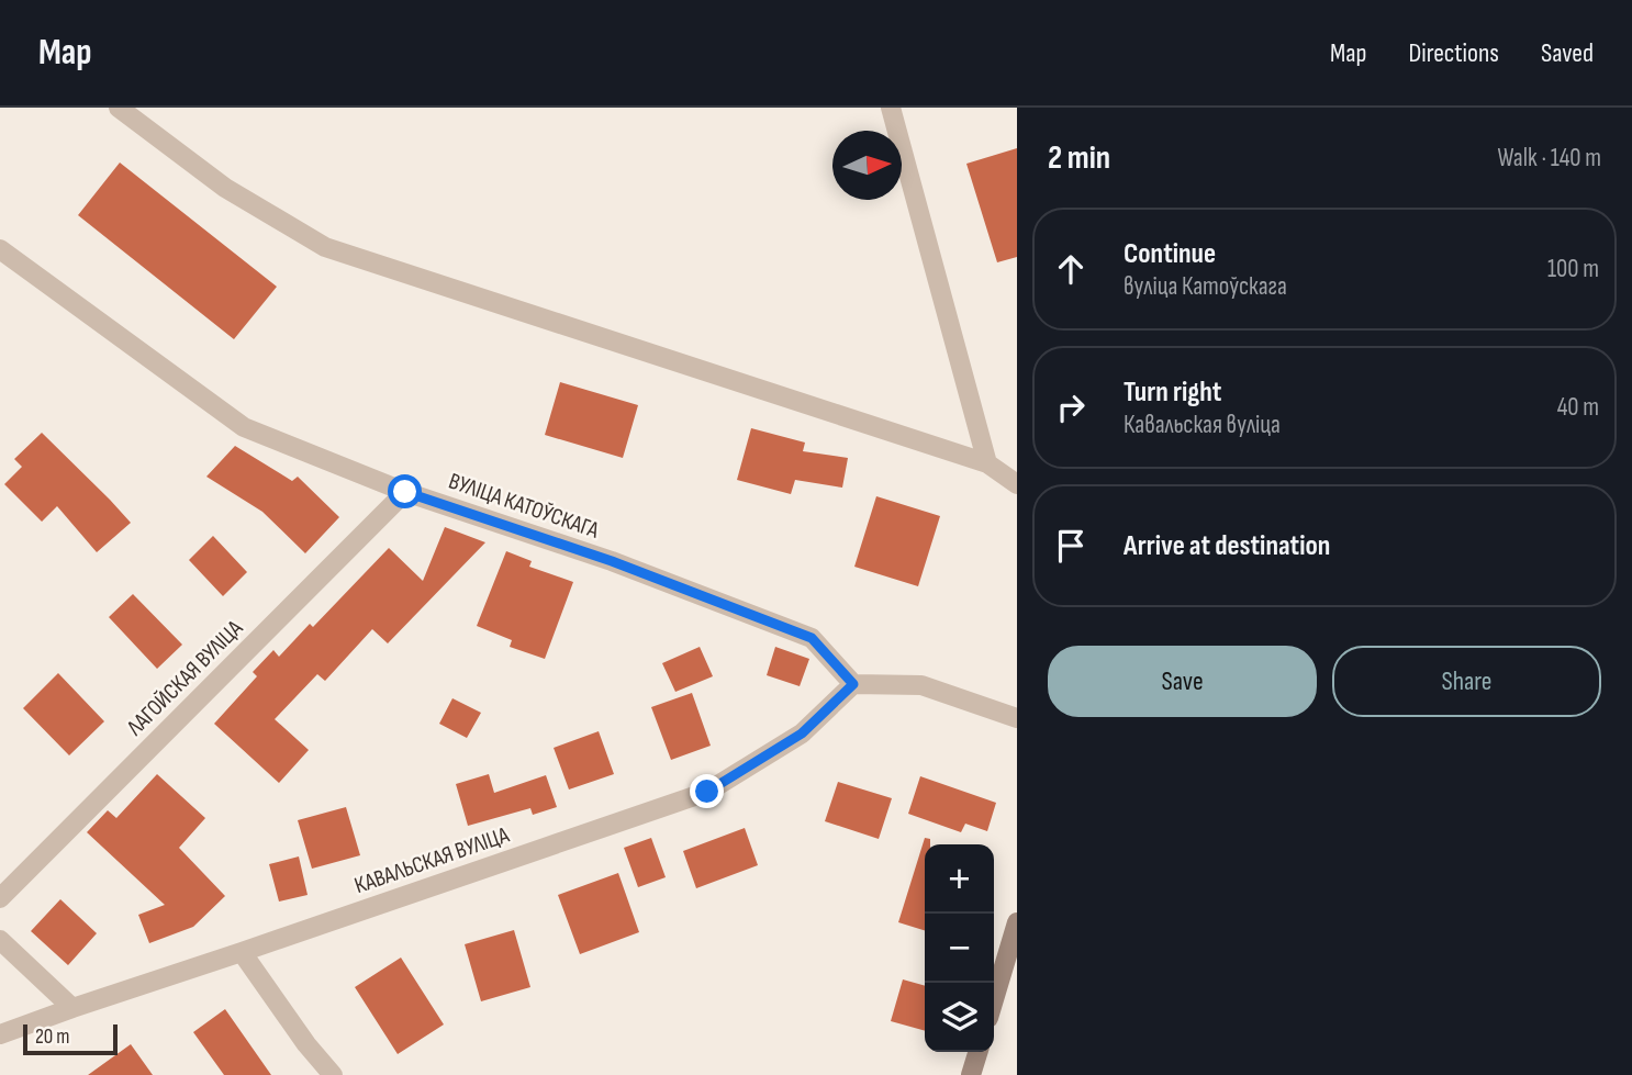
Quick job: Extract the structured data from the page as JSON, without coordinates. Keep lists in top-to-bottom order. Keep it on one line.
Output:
{"streets":{"street":["ВУЛІЦА КАТОЎСКАГА","ЛАГОЙСКАЯ ВУЛІЦА","КАВАЛЬСКАЯ ВУЛІЦА"]},"crossings":[["ВУЛІЦА КАТОЎСКАГА","ЛАГОЙСКАЯ ВУЛІЦА"],["ВУЛІЦА КАТОЎСКАГА","КАВАЛЬСКАЯ ВУЛІЦА"]],"scale_bar":"20 m","north":"right","page":{"header":"Map","nav":["Map","Directions","Saved"],"heading":["2 min","Walk · 140 m"],"list":[["Continue","вуліца Катоўскага","100 m"],["Turn right","Кавальская вуліца","40 m"],"Arrive at destination"],"buttons":["Save","Share"],"map_buttons":["+","−"],"scale":"20 m"}}
